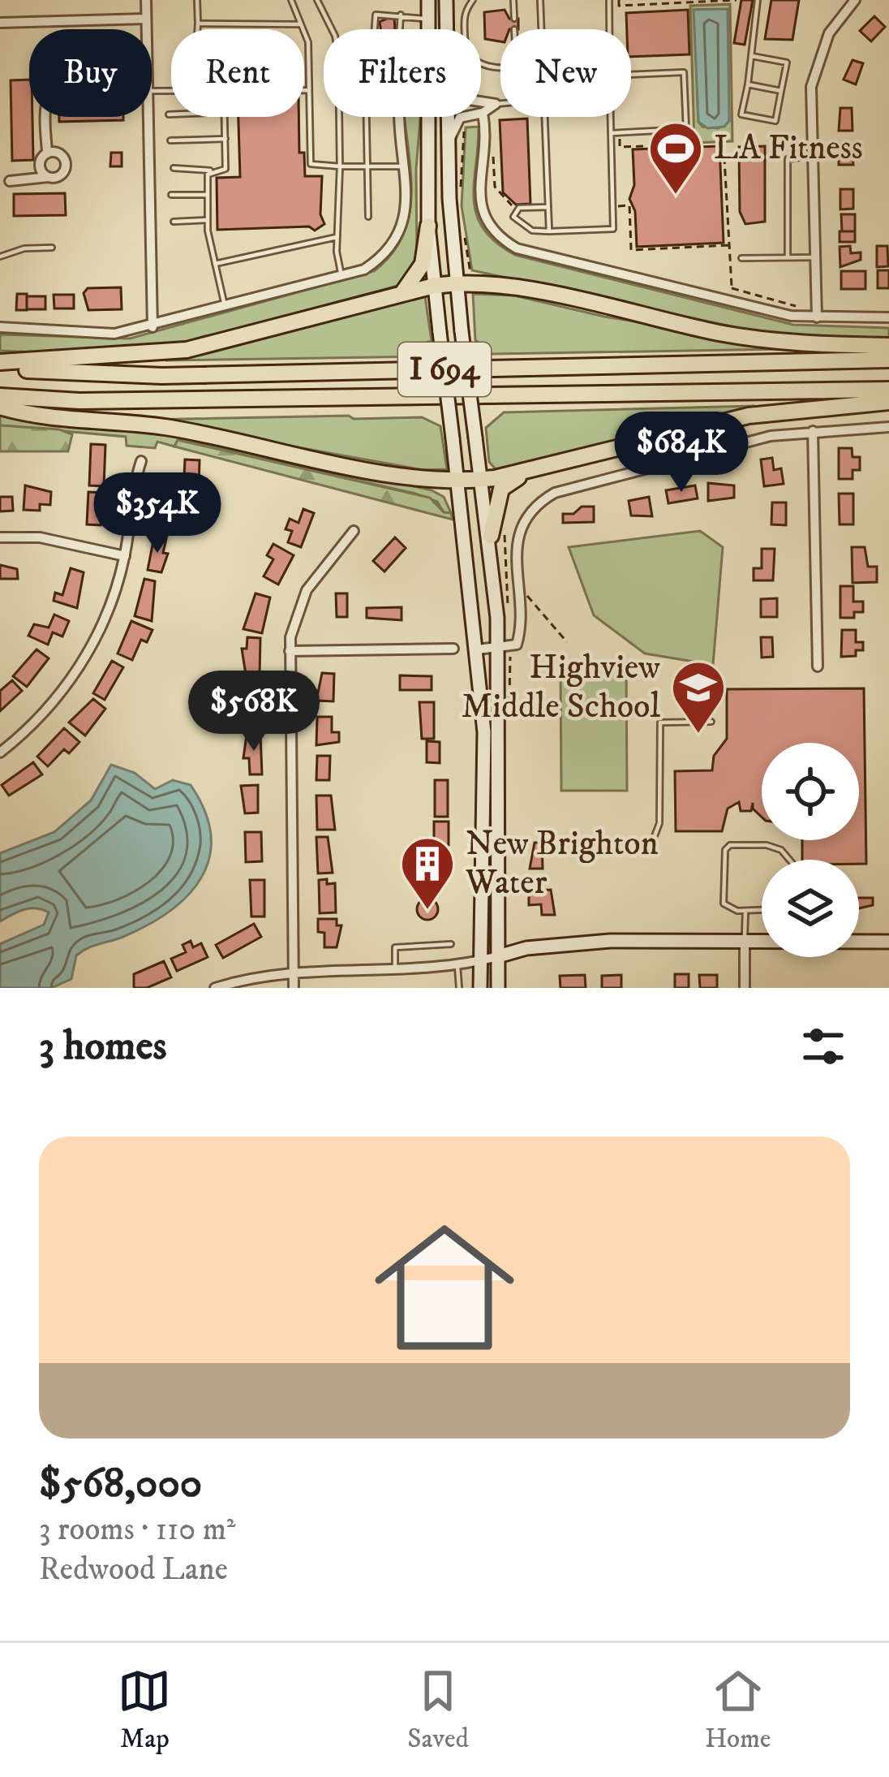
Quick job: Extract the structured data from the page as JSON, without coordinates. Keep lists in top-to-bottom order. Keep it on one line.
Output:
{"streets":{"highway":["I 694"]},"places":{"sports":["LA Fitness"],"school or university":["Highview Middle School"],"building":["New Brighton Water"]},"page":{"chip":["Buy","Rent","Filters","New"],"price":["$684K","$354K","$568K"],"heading":"3 homes","list":[{"name":"$568,000","note":"3 rooms · 110 m² · Redwood Lane"}],"tabs":["Map","Saved","Home"]}}
